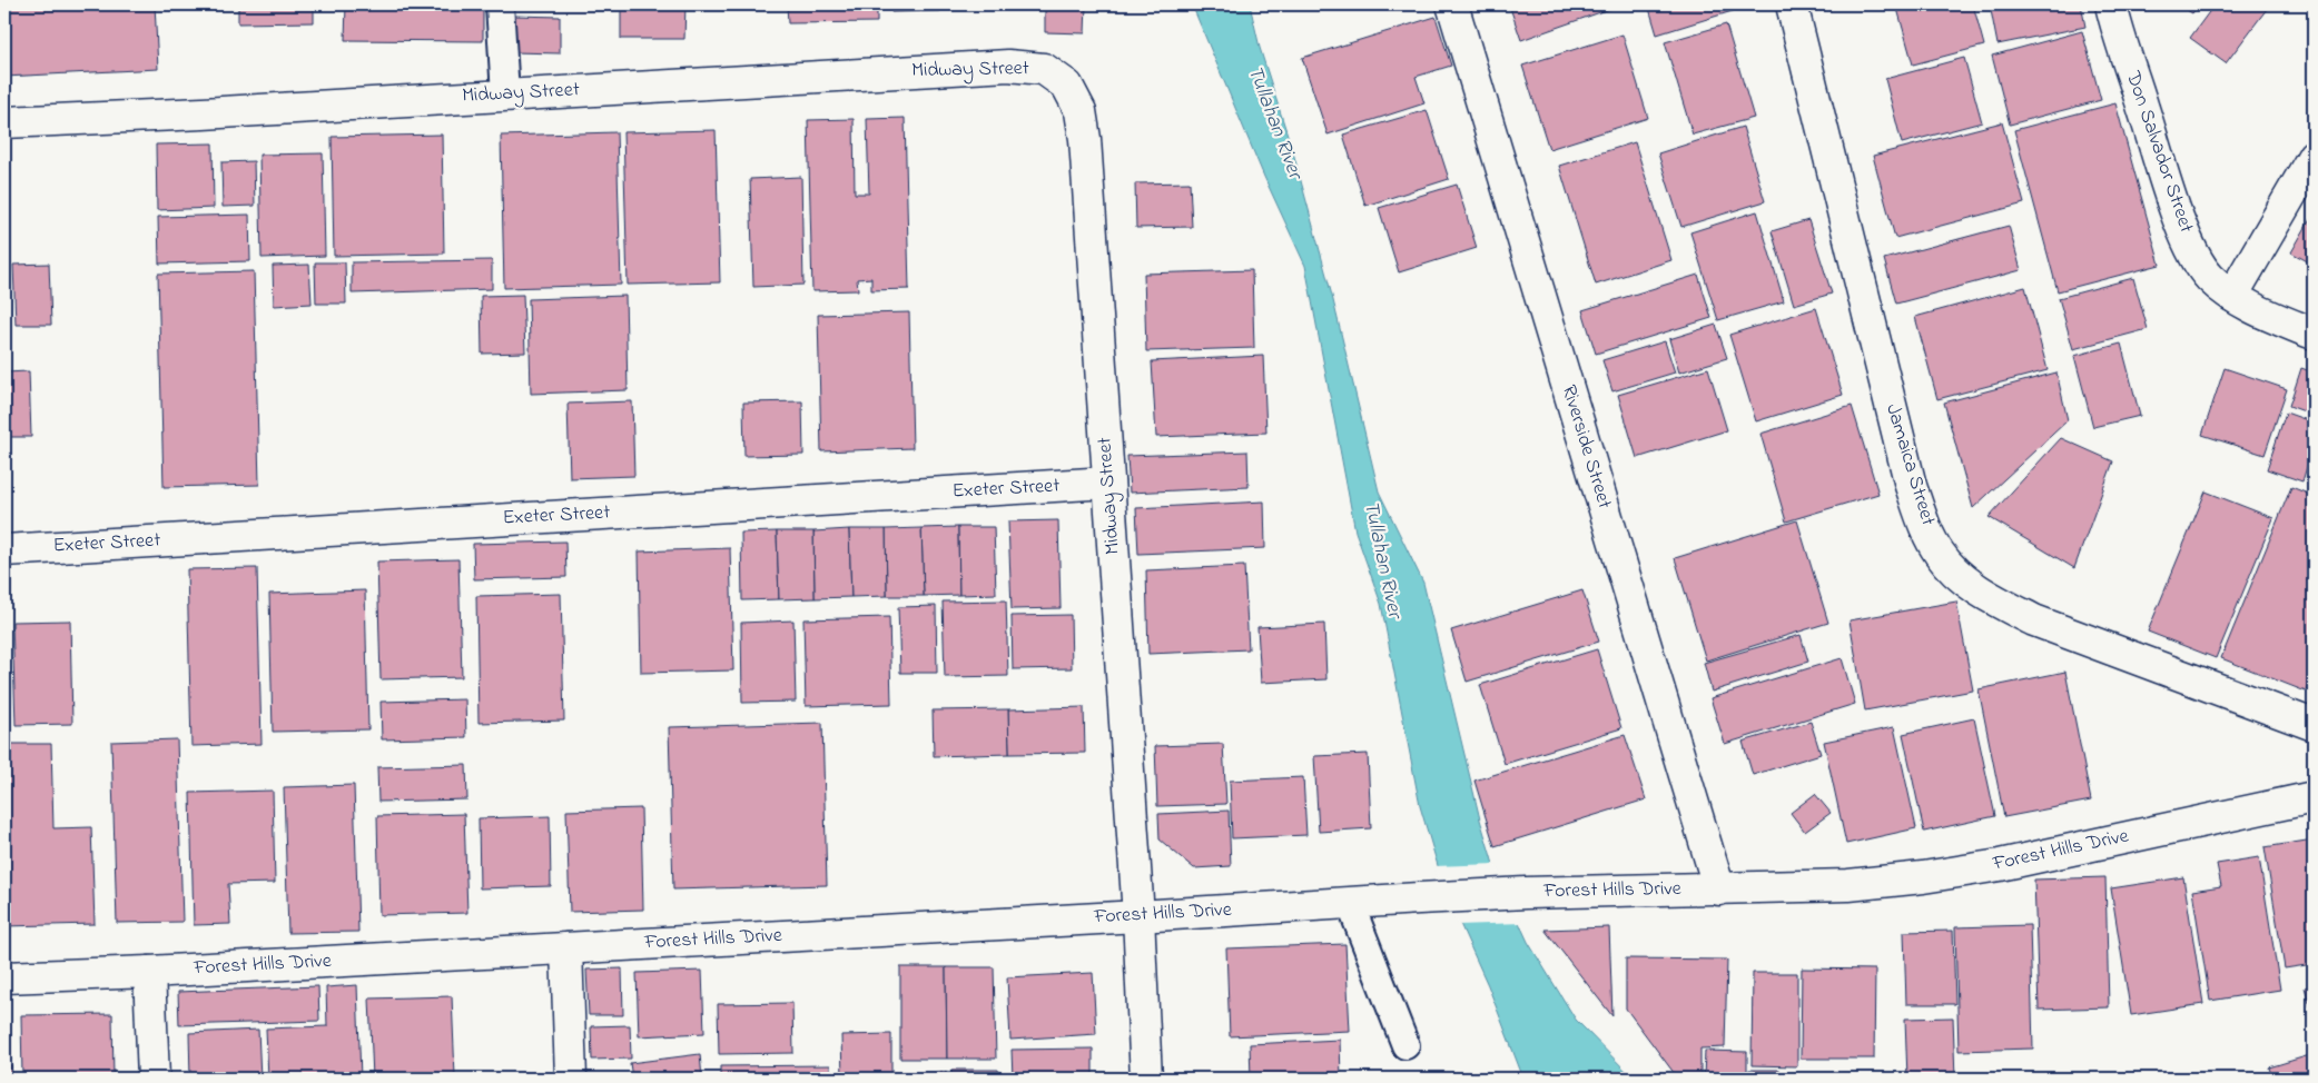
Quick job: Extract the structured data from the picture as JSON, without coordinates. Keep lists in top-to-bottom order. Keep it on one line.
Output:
{"streets":{"street":["Midway Street","Don Salvador Street","Riverside Street","Jamaica Street","Exeter Street","Forest Hills Drive"]},"crossings":[["Midway Street","Exeter Street"],["Midway Street","Forest Hills Drive"],["Riverside Street","Forest Hills Drive"]],"water":["Tullahan River"]}
